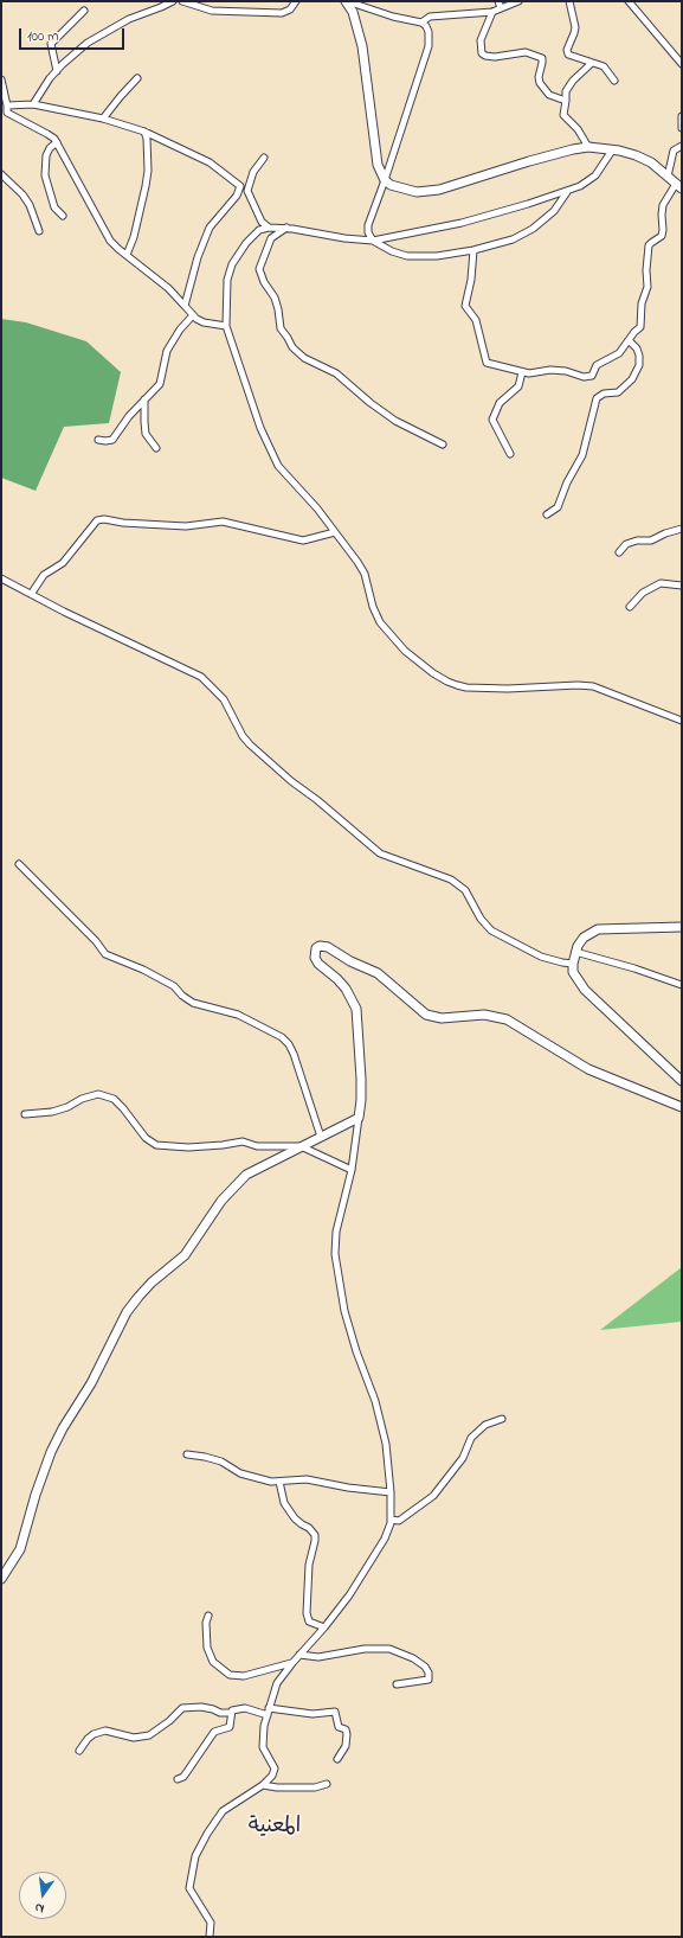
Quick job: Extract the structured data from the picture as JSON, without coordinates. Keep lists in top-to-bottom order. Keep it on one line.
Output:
{"districts":["المعنية"],"scale_bar":"100 m","north":"bottom"}
